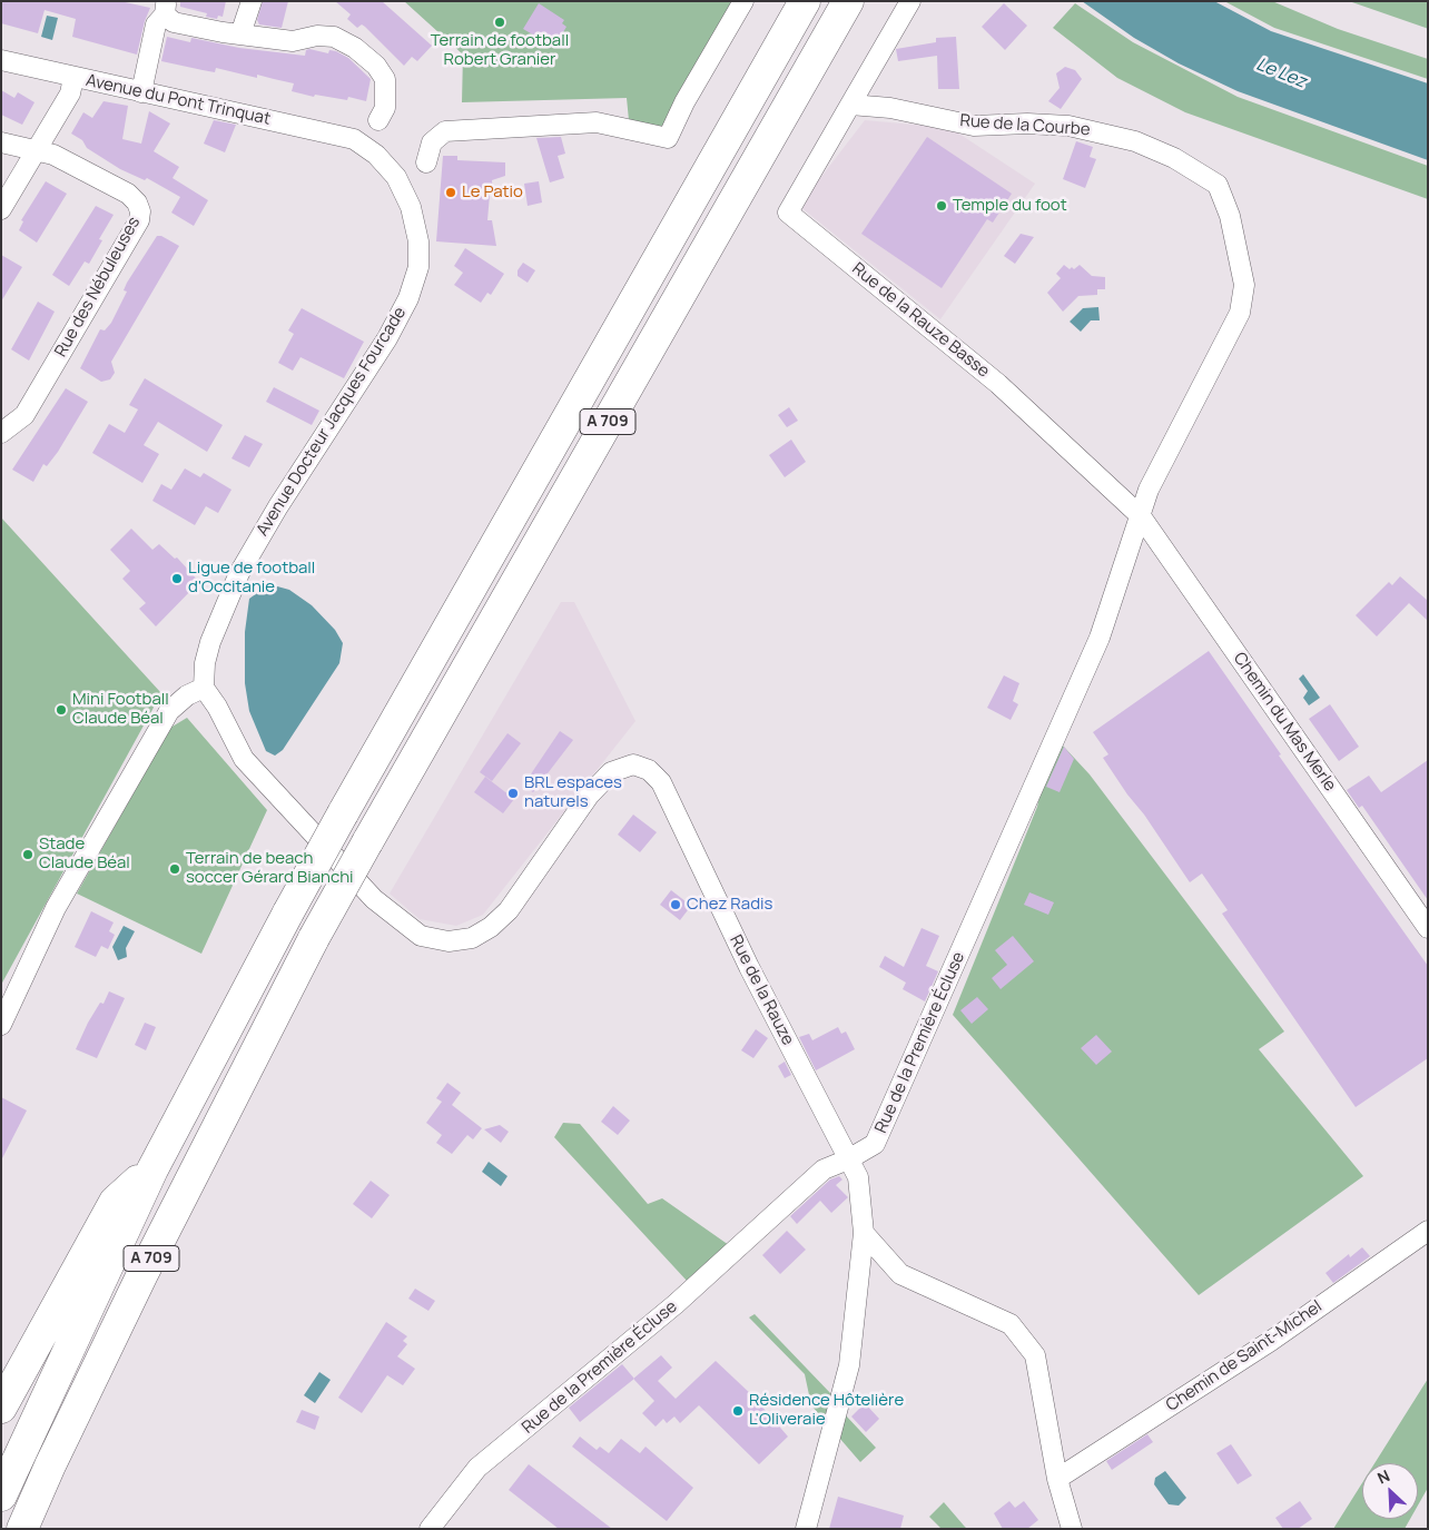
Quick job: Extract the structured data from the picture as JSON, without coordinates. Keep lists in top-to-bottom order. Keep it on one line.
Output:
{"streets":{"highway":["A 709"],"street":["Avenue du Pont Trinquat","Rue de la Courbe","Rue des Nébuleuses","Rue de la Rauze Basse","Avenue Docteur Jacques Fourcade","Chemin du Mas Merle","Rue de la Rauze","Rue de la Première Écluse","Chemin de Saint-Michel"]},"crossings":[["Avenue du Pont Trinquat","Avenue Docteur Jacques Fourcade"],["Rue de la Courbe","Rue de la Rauze Basse"],["Rue de la Courbe","Chemin du Mas Merle"],["Rue de la Courbe","Rue de la Première Écluse"],["Rue de la Rauze Basse","Chemin du Mas Merle"],["Rue de la Rauze Basse","Rue de la Première Écluse"],["Avenue Docteur Jacques Fourcade","Rue de la Rauze"],["Chemin du Mas Merle","Rue de la Première Écluse"],["Rue de la Rauze","Rue de la Première Écluse"]],"water":["Le Lez"],"places":["Terrain de football Robert Granier","Le Patio","Temple du foot","Ligue de football d'Occitanie","Mini Football Claude Béal","BRL espaces naturels","Stade Claude Béal","Terrain de beach soccer Gérard Bianchi","Chez Radis","Résidence Hôtelière L'Oliveraie"],"north":"top left"}
